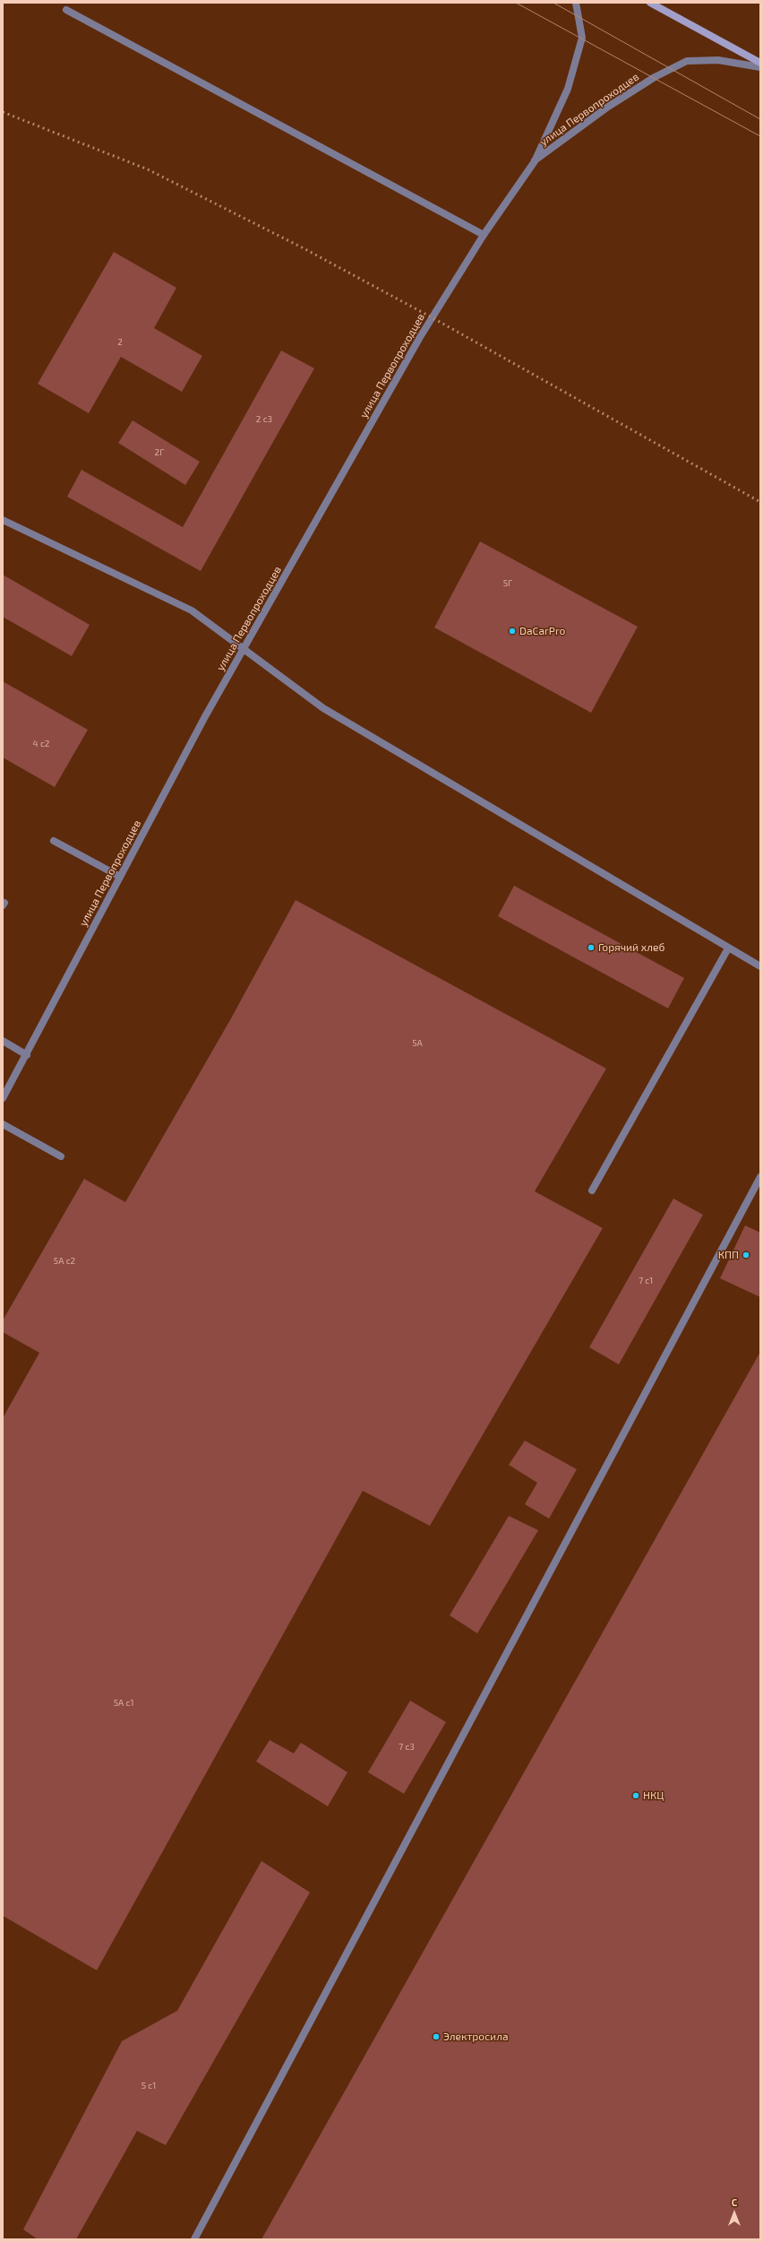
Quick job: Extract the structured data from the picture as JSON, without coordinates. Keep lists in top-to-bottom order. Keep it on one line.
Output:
{"streets":{"street":["улица Первопроходцев"]},"places":["DaCarPro","Горячий хлеб","КПП","НКЦ","Электросила"],"house_numbers":["2","2 с3","2Г","5Г","4 с2","5А","5А с2","7 с1","5А с1","7 с3","5 с1"],"north":"top"}
